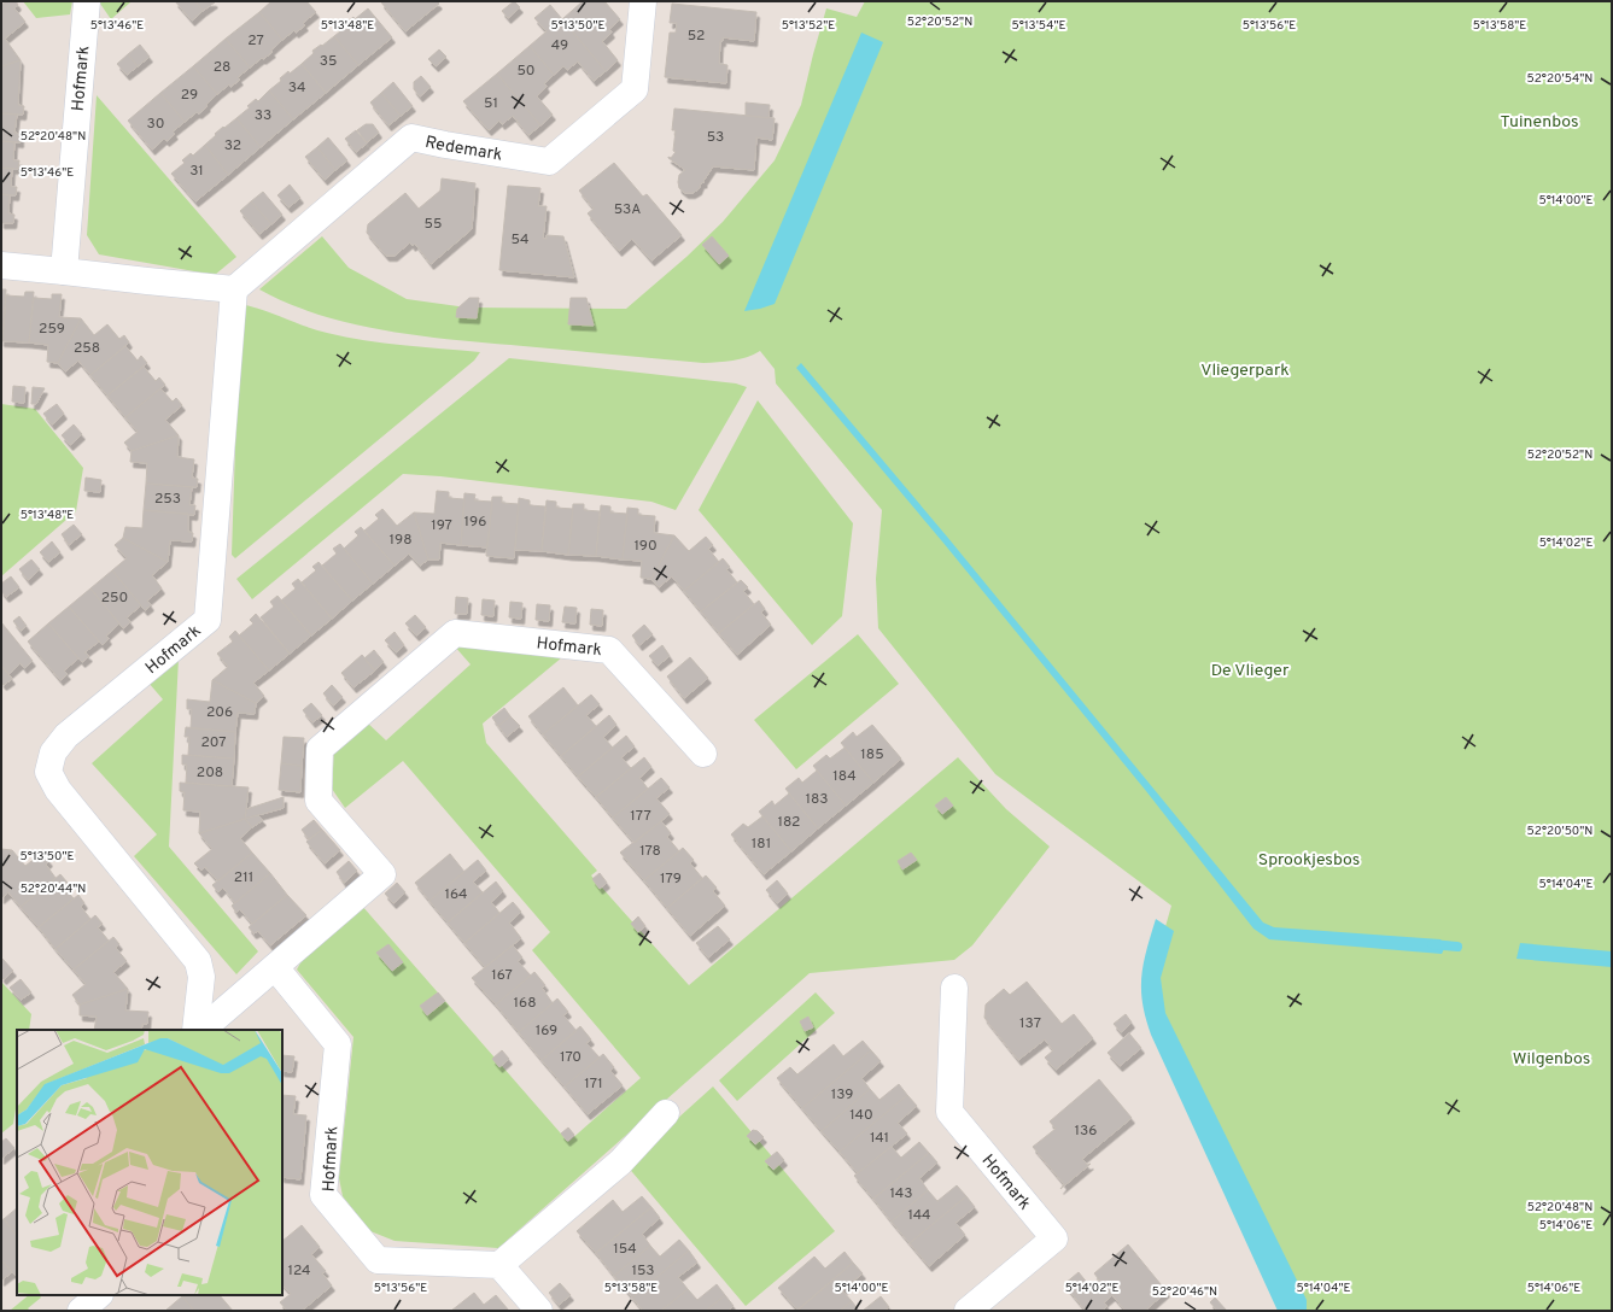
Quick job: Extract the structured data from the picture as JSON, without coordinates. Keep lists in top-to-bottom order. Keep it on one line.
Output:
{"streets":{"street":["Hofmark","Redemark"]},"crossings":[["Hofmark","Redemark"]],"parks":["Tuinenbos","Vliegerpark","De Vlieger","Sprookjesbos","Wilgenbos"],"house_numbers":["52","27","49","35","28","50","34","29","51","33","30","53","32","31","53A","55","54","259","258","253","196","197","198","190","250","206","207","185","208","184","183","177","182","181","178","211","179","164","167","168","137","169","170","171","139","140","136","141","143","144","154","124","153"],"coordinates":["52°20'52\"N","5°13'46\"E","5°13'48\"E","5°13'50\"E","5°13'52\"E","5°13'54\"E","5°13'56\"E","5°13'58\"E","52°20'54\"N","52°20'48\"N","5°14'00\"E","5°14'02\"E","52°20'50\"N","5°14'04\"E","52°20'44\"N","5°14'06\"E","52°20'46\"N"]}
